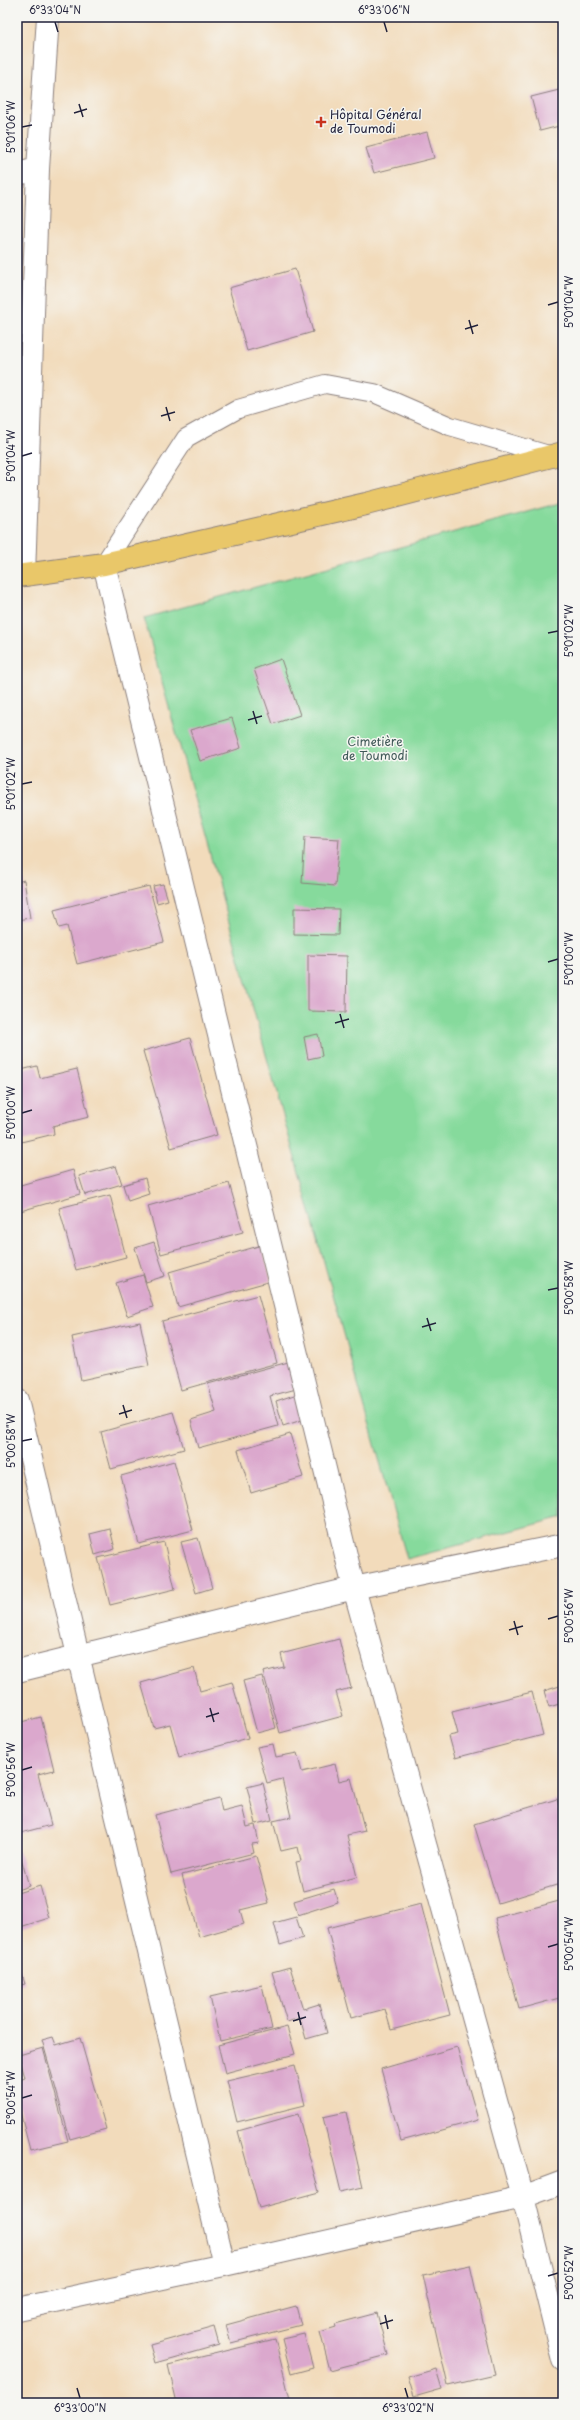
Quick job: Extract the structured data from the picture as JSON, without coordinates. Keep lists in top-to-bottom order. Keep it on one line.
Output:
{"parks":["Cimetière de Toumodi"],"places":{"health":["Hôpital Général de Toumodi"]},"coordinates":["6°33'04\"N","6°33'06\"N","5°01'06\"W","5°01'04\"W","5°01'02\"W","5°01'00\"W","5°00'58\"W","5°00'56\"W","5°00'54\"W","5°00'52\"W","6°33'00\"N","6°33'02\"N"]}
